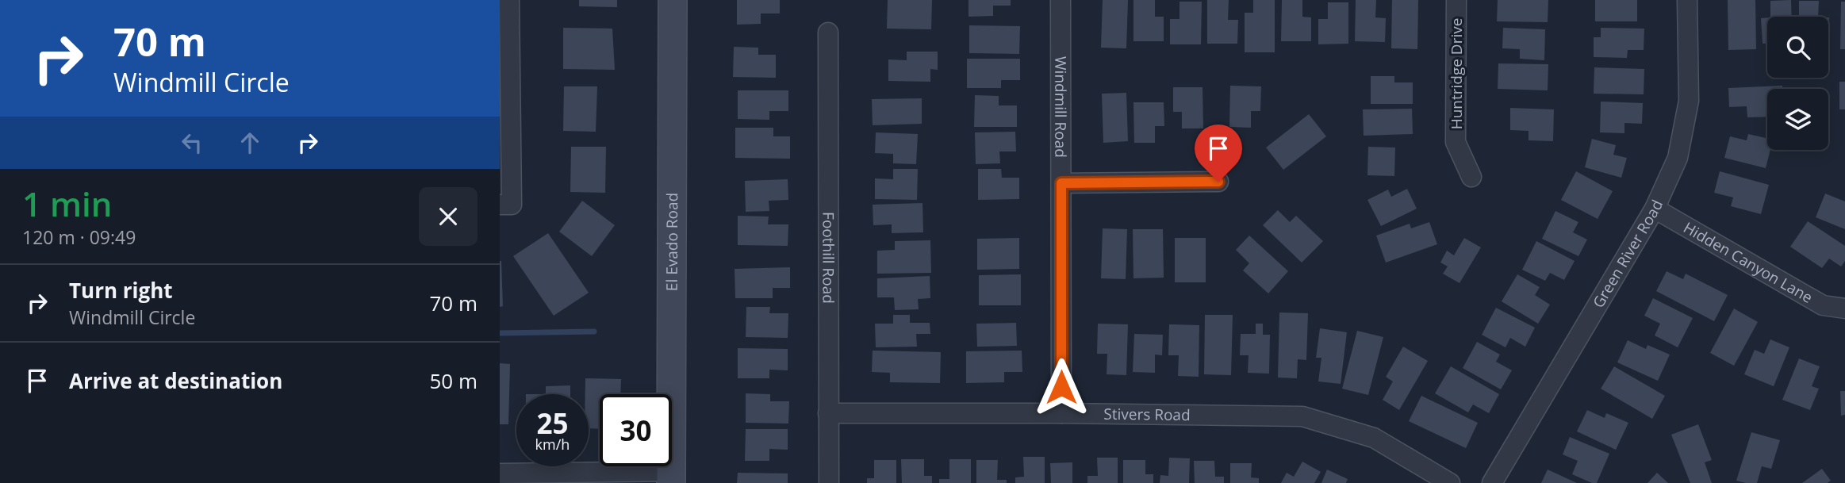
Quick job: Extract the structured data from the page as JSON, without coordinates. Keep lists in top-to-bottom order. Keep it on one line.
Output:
{"streets":{"main road":["El Evado Road"],"street":["Huntridge Drive","Windmill Road","Green River Road","Foothill Road","Hidden Canyon Lane","Stivers Road"]},"crossings":[["Windmill Road","Stivers Road"],["Green River Road","Hidden Canyon Lane"],["Foothill Road","Stivers Road"]],"page":{"turn":["70 m","Windmill Circle"],"heading":["1 min","120 m · 09:49"],"list":[{"name":"Turn right","note":"Windmill Circle","value":"70 m"},{"name":"Arrive at destination","value":"50 m"}],"speed":"25 km/h","limit":"30"}}
